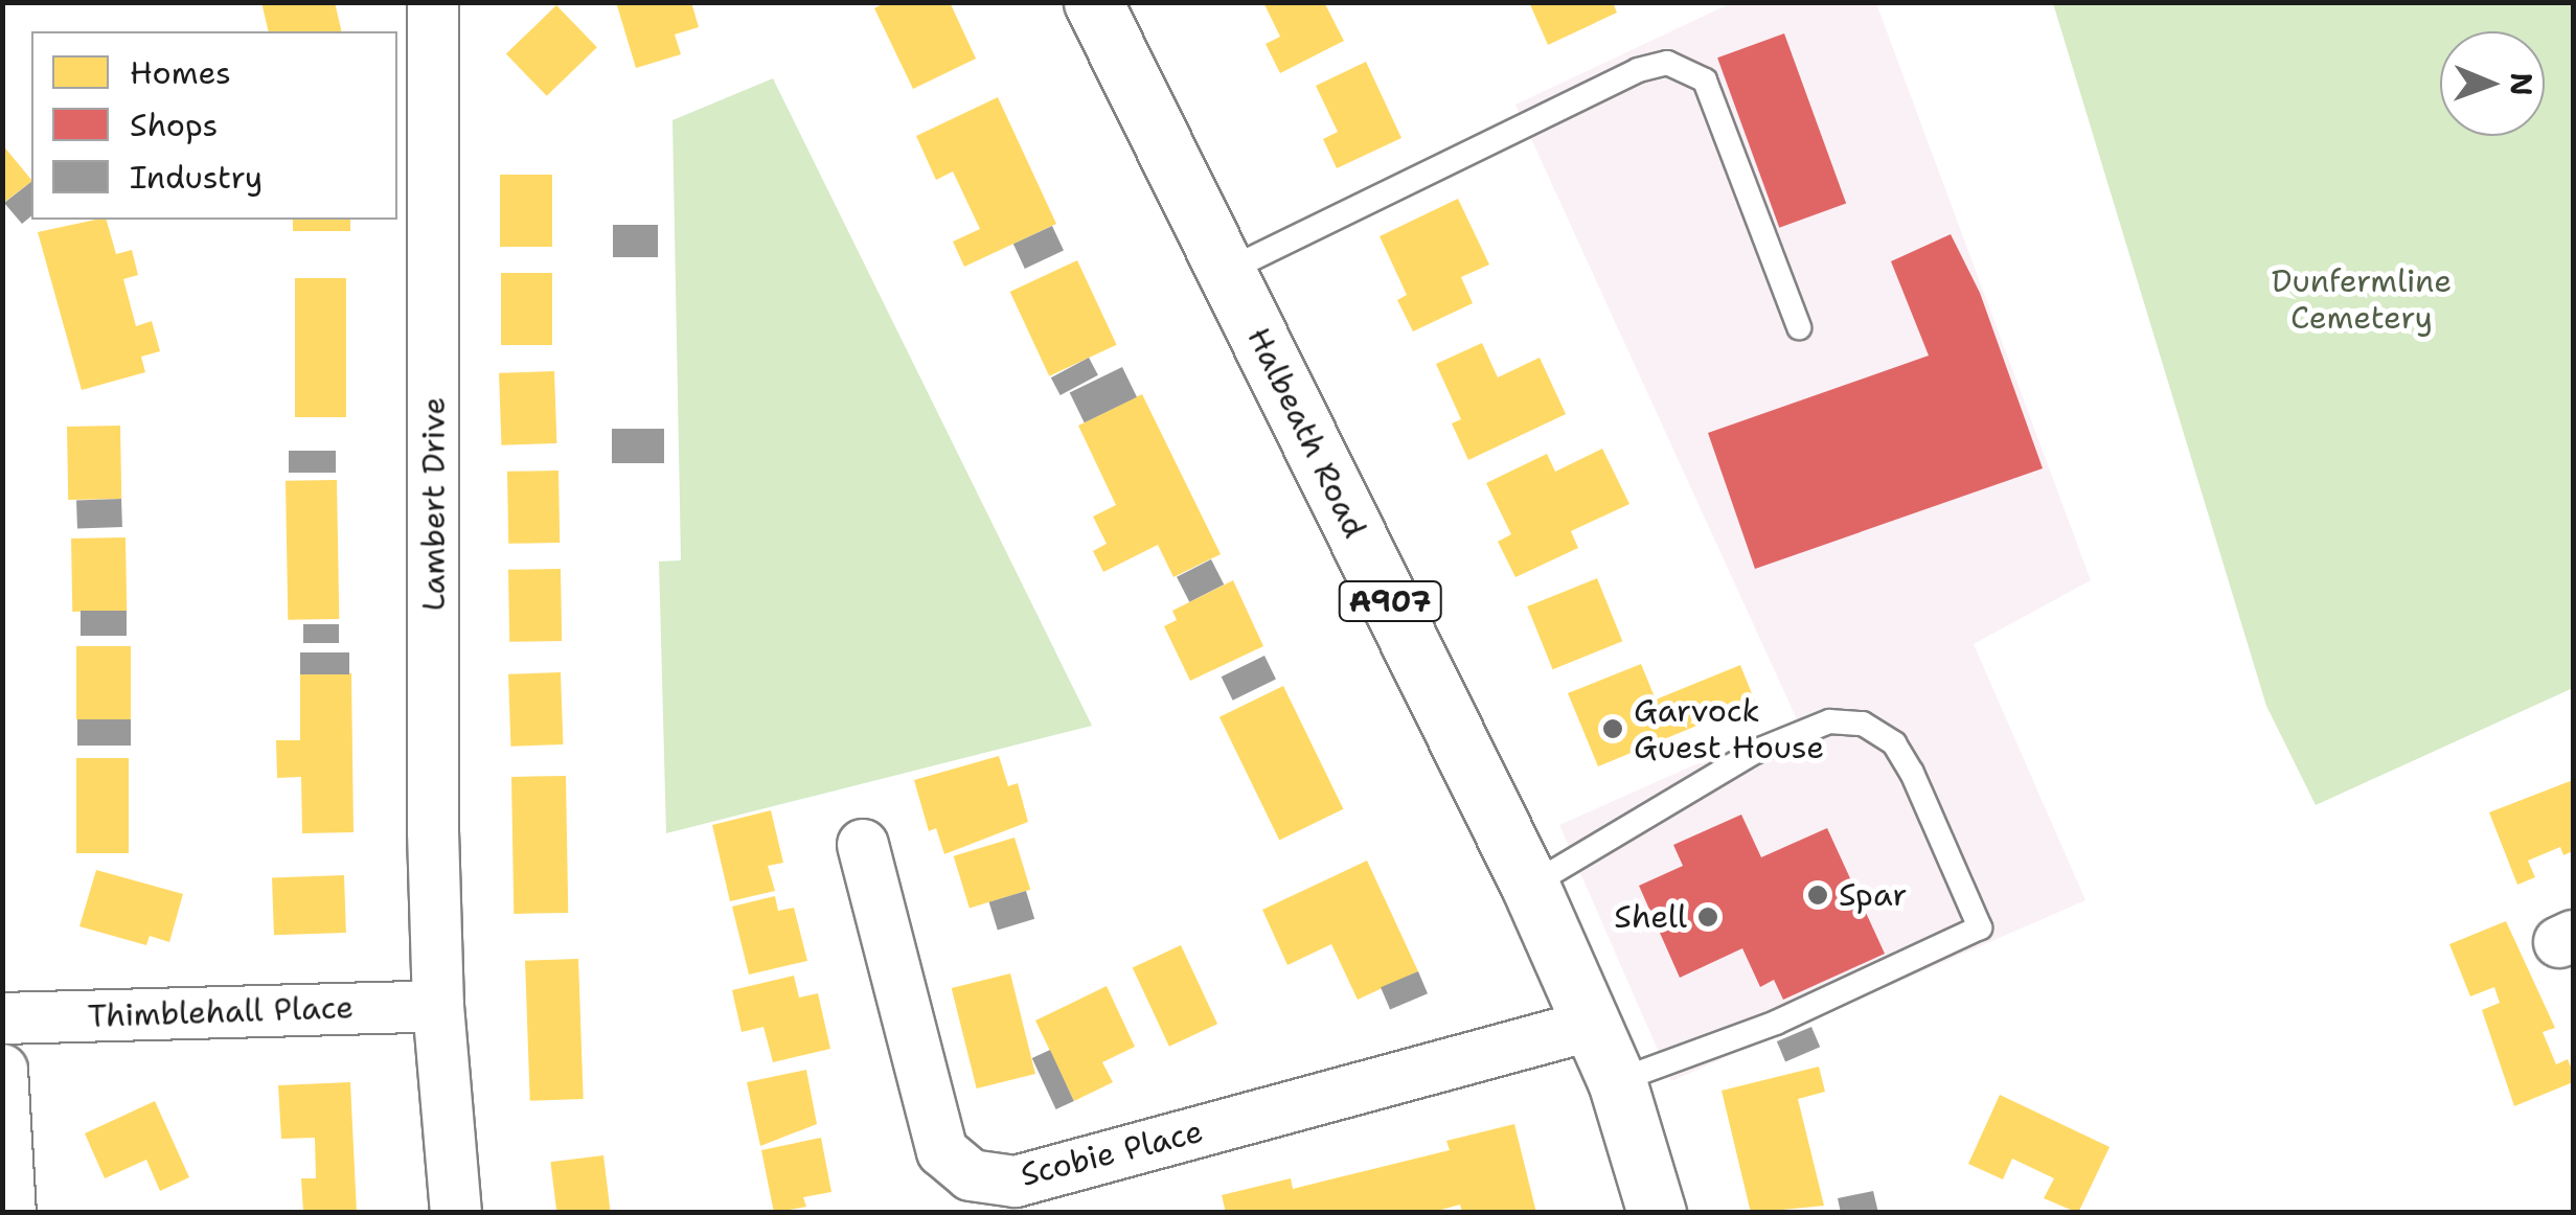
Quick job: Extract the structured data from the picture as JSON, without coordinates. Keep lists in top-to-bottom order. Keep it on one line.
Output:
{"streets":{"main road":["Halbeath Road","A907"],"street":["Lambert Drive","Thimblehall Place","Scobie Place"]},"crossings":[["Halbeath Road","Scobie Place"],["Lambert Drive","Thimblehall Place"]],"parks":["Dunfermline Cemetery"],"places":["Garvock Guest House","Spar","Shell"],"legend":["Homes","Shops","Industry"],"north":"right"}
